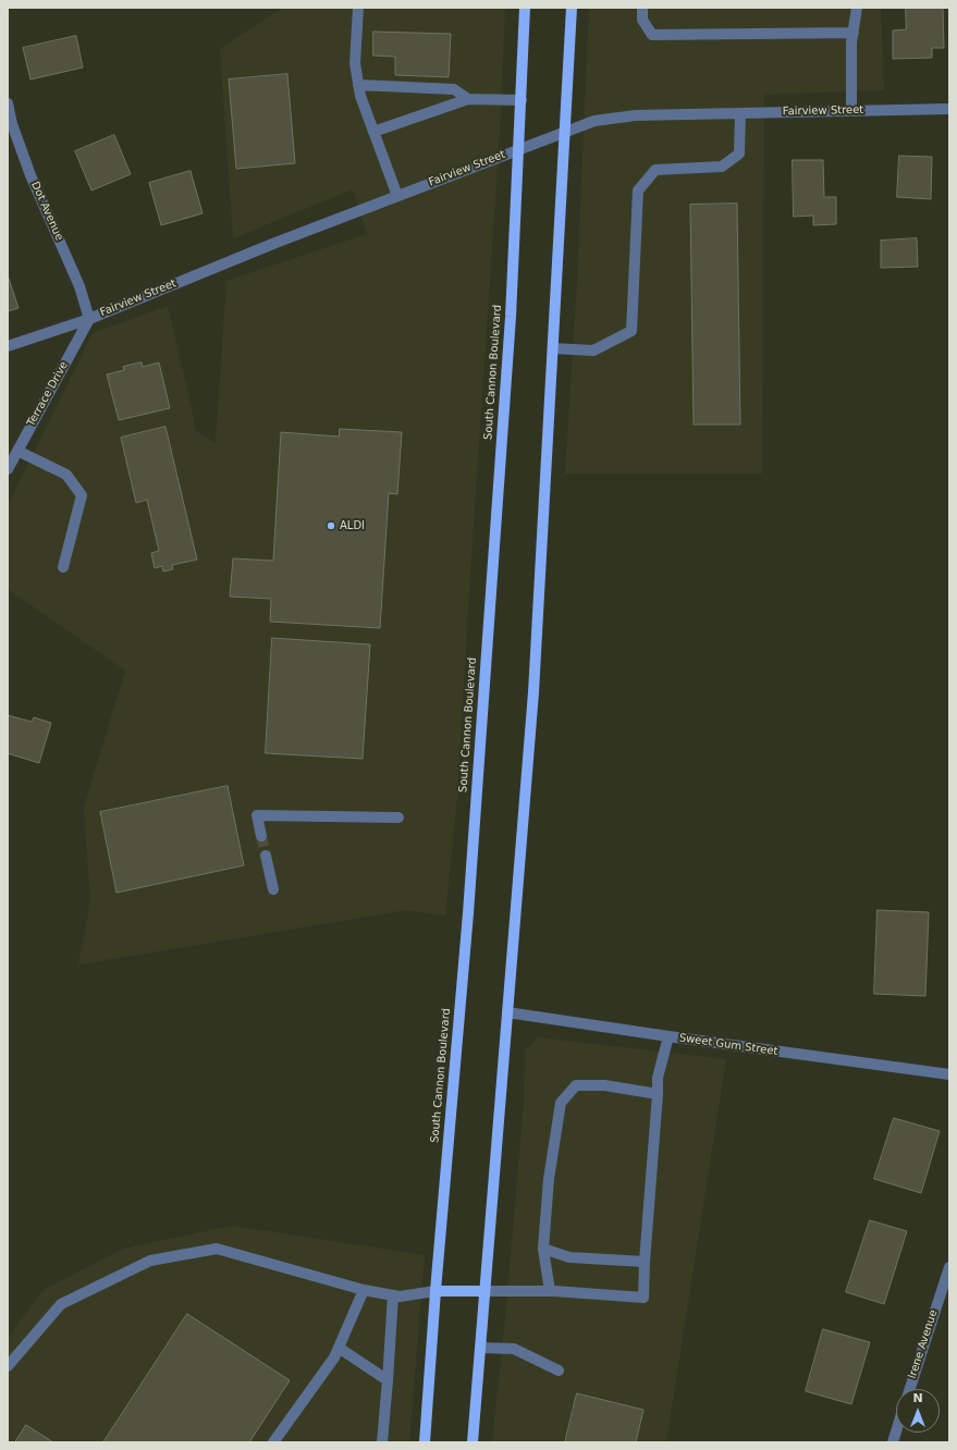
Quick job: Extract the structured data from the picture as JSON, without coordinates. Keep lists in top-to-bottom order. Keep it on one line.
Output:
{"streets":{"main road":["South Cannon Boulevard"],"street":["Fairview Street","Dot Avenue","Terrace Drive","Sweet Gum Street","Irene Avenue"]},"crossings":[["Fairview Street","Dot Avenue"],["Fairview Street","South Cannon Boulevard"],["Fairview Street","Terrace Drive"],["Dot Avenue","Terrace Drive"]],"places":["ALDI"],"north":"top"}
